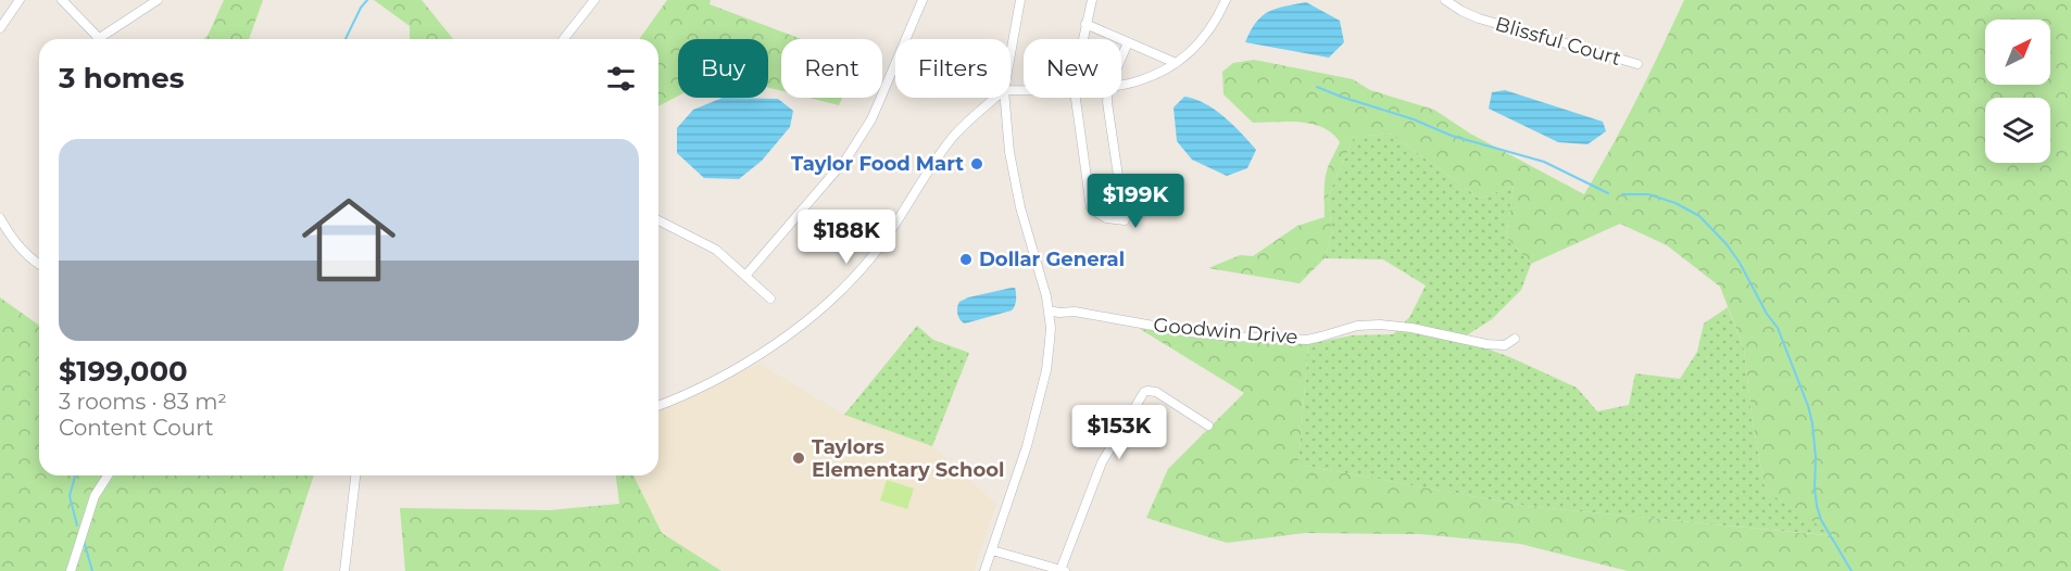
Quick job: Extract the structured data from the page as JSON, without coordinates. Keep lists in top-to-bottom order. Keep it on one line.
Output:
{"streets":{"street":["Blissful Court","Goodwin Drive"]},"places":["Taylor Food Mart","Dollar General","Taylors Elementary School"],"north":"top right","page":{"chip":["Buy","Rent","Filters","New"],"heading":"3 homes","list":[{"name":"$199,000","note":"3 rooms · 83 m² · Content Court"}],"price":["$199K","$188K","$153K"]}}
